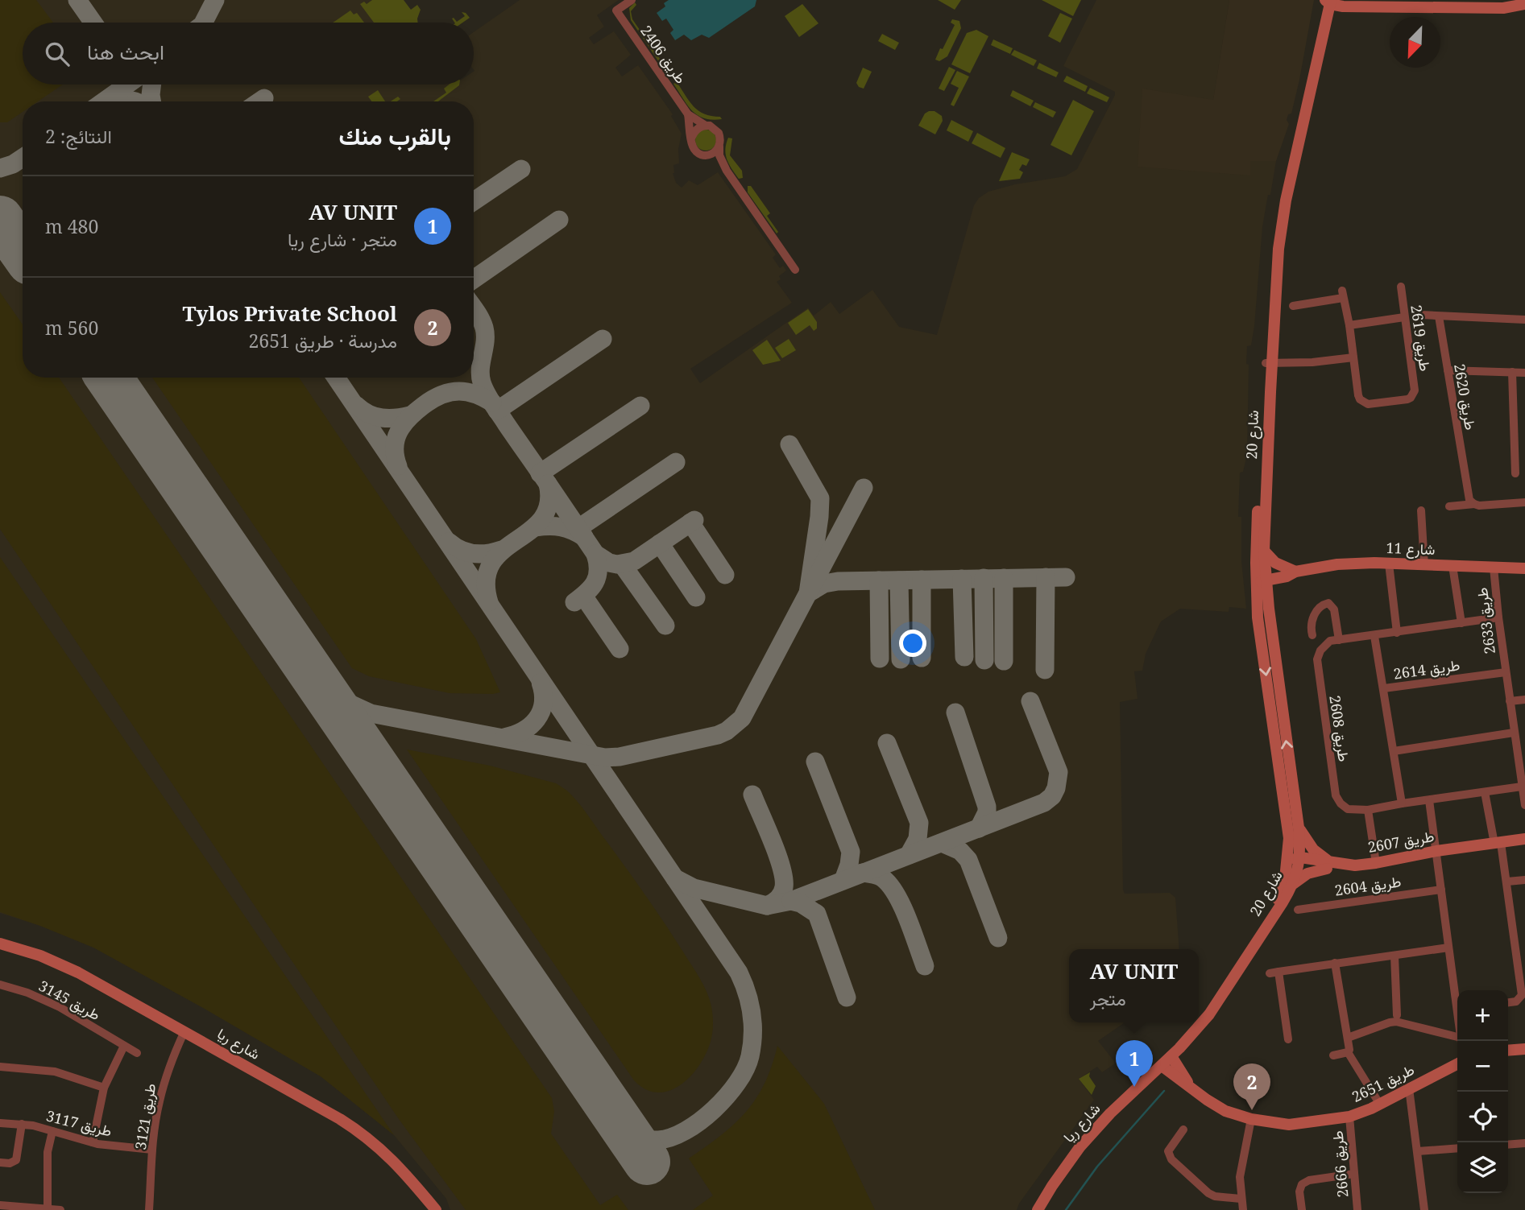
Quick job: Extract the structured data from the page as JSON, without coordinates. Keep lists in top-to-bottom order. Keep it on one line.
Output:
{"streets":{"main road":["شارع 20","شارع 11","طريق 2607","شارع ريا","طريق 2651"],"street":["طريق 2406","طريق 2619","طريق 2620","طريق 2633","طريق 2614","طريق 2608","طريق 2604","طريق 3145","طريق 3121","طريق 3117","طريق 2666"]},"crossings":[["شارع 20","شارع 11"],["شارع 20","شارع ريا"],["شارع 11","طريق 2633"],["طريق 2633","طريق 2614"],["طريق 2633","طريق 2608"],["طريق 2614","طريق 2608"],["شارع ريا","طريق 2651"],["شارع ريا","طريق 3121"],["طريق 2651","طريق 2666"],["طريق 3121","طريق 3117"]],"north":"bottom left","page":{"search":"ابحث هنا","heading":["بالقرب منك","النتائج: 2"],"list":[{"mark":"1","name":"AV UNIT","note":"متجر · شارع ريا","value":"480 m"},{"mark":"2","name":"Tylos Private School","note":"مدرسة · طريق 2651","value":"560 m"}],"popup":["AV UNIT","متجر"],"map_buttons":["+","−"],"pins":["1","2"]}}
